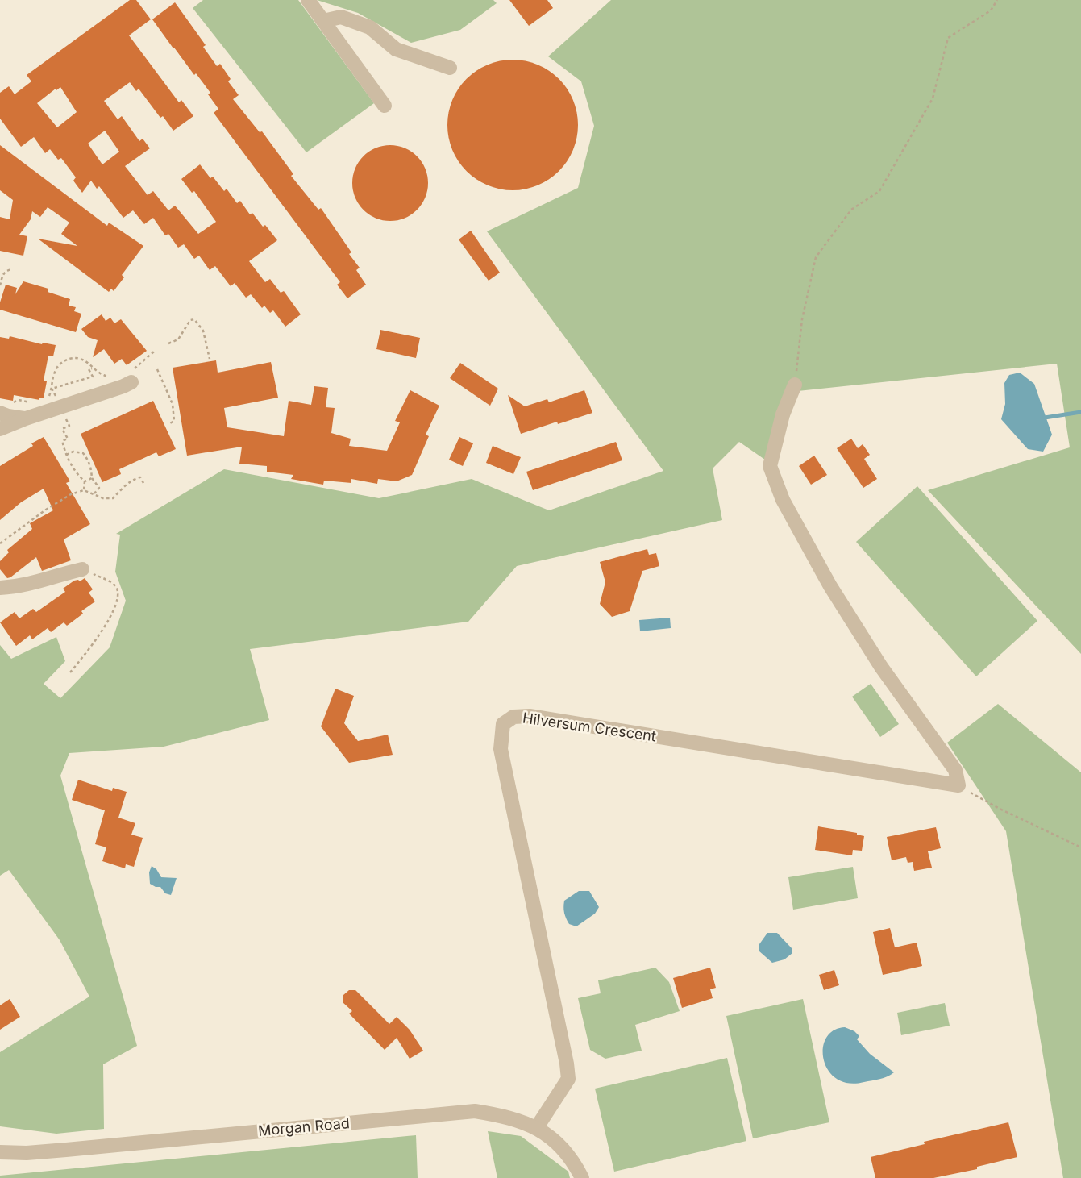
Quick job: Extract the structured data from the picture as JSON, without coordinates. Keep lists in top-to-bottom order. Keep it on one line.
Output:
{"streets":{"street":["Hilversum Crescent","Morgan Road"]},"crossings":[["Hilversum Crescent","Morgan Road"]]}
